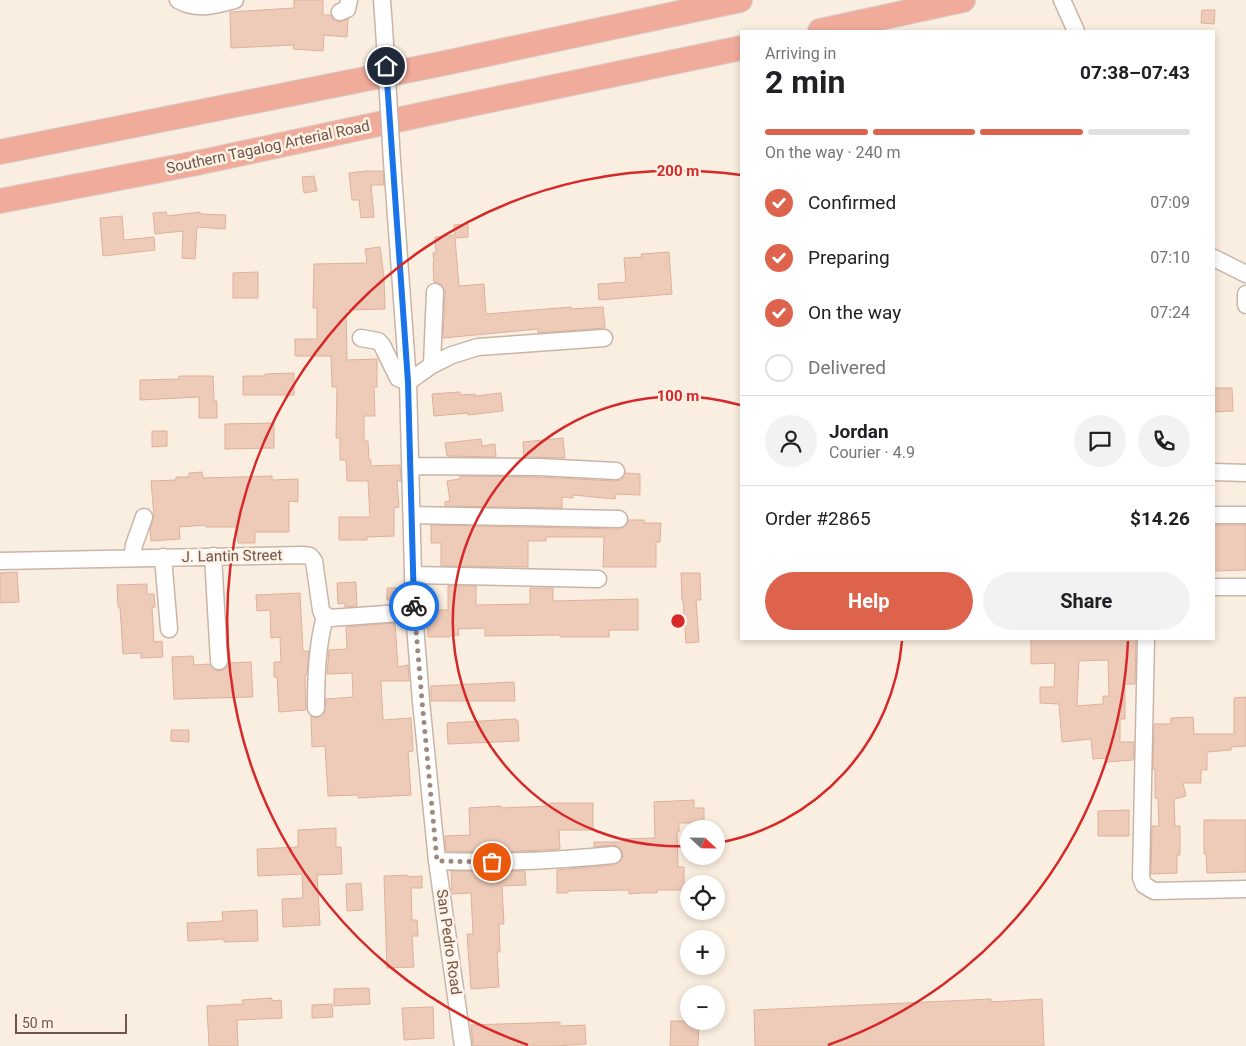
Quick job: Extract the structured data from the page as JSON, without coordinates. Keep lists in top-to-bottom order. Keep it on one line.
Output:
{"streets":{"highway":["Southern Tagalog Arterial Road"],"street":["J. Lantin Street","San Pedro Road"]},"scale_bar":"50 m","north":"right","page":{"heading":["2 min","Arriving in","07:38–07:43"],"panel":["Jordan","Courier · 4.9","Order #2865","$14.26"],"bar":"On the way · 240 m","list":[["Confirmed","07:09"],["Preparing","07:10"],["On the way","07:24"],"Delivered"],"buttons":["Help","Share"],"map_buttons":["+","−"],"scale":"50 m"},"rings":["200 m","100 m"]}
